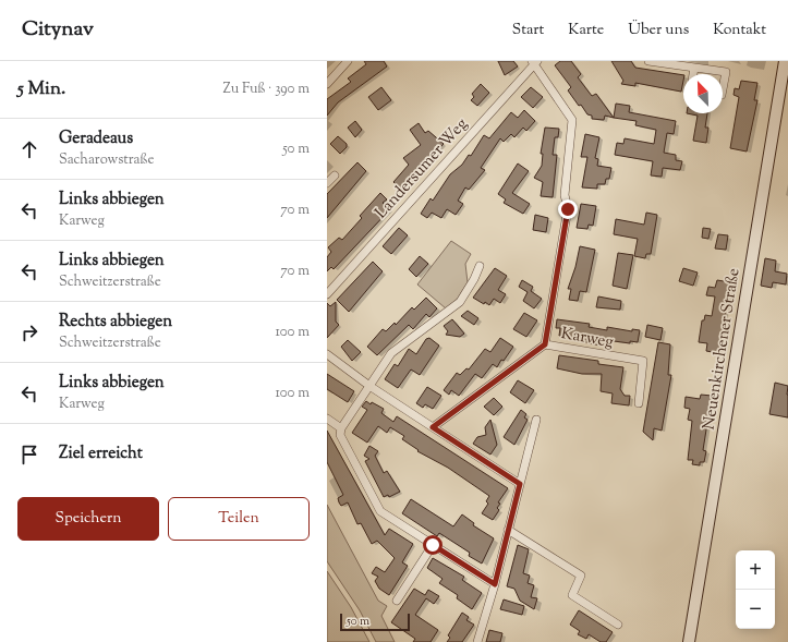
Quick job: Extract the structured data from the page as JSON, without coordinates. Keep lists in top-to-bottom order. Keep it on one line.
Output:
{"streets":{"street":["Landersumer Weg","Karweg","Neuenkirchener Straße"]},"crossings":[["Landersumer Weg","Karweg"]],"scale_bar":"50 m","north":"top left","page":{"header":"Citynav","nav":["Start","Karte","Über uns","Kontakt"],"heading":["5 Min.","Zu Fuß · 390 m"],"list":[["Geradeaus","Sacharowstraße","50 m"],["Links abbiegen","Karweg","70 m"],["Links abbiegen","Schweitzerstraße","70 m"],["Rechts abbiegen","Schweitzerstraße","100 m"],["Links abbiegen","Karweg","100 m"],"Ziel erreicht"],"buttons":["Speichern","Teilen"],"map_buttons":["+","−"],"scale":"50 m"}}
